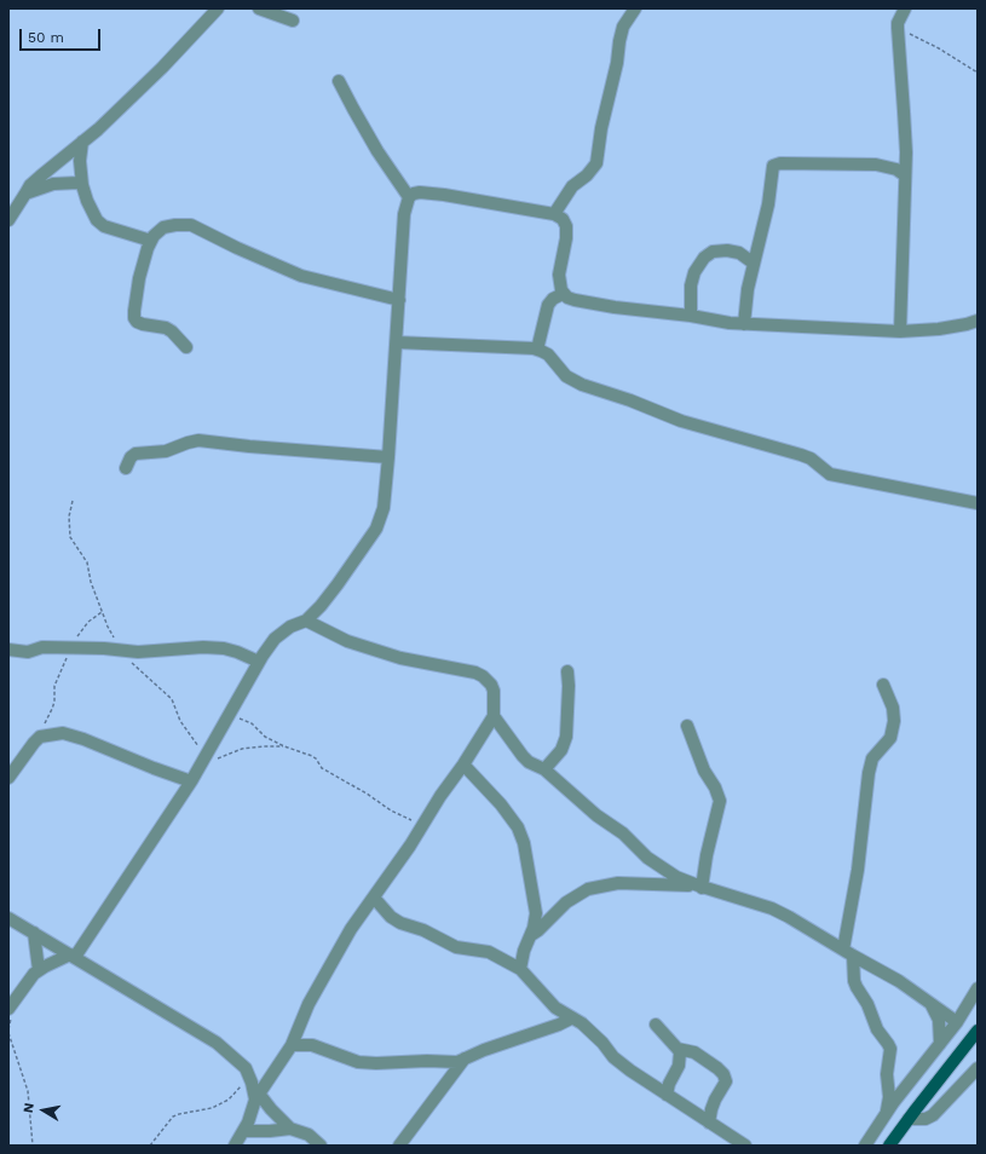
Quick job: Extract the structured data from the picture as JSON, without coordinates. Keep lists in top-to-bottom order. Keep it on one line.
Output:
{"scale_bar":"50 m","north":"left"}
